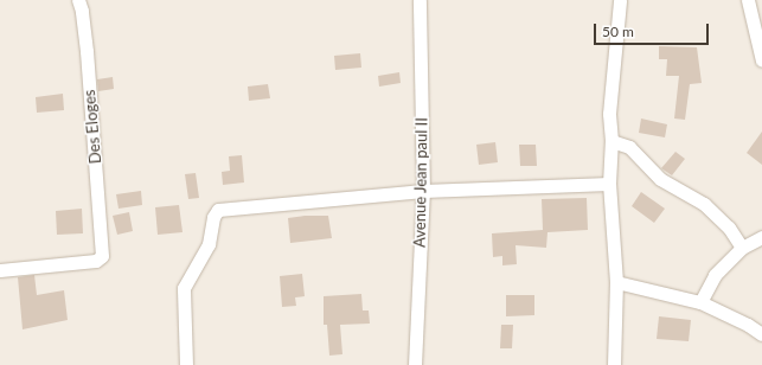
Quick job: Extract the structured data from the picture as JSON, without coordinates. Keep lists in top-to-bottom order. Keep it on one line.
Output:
{"streets":{"street":["Des Eloges","Avenue Jean paul II"]},"scale_bar":"50 m"}
